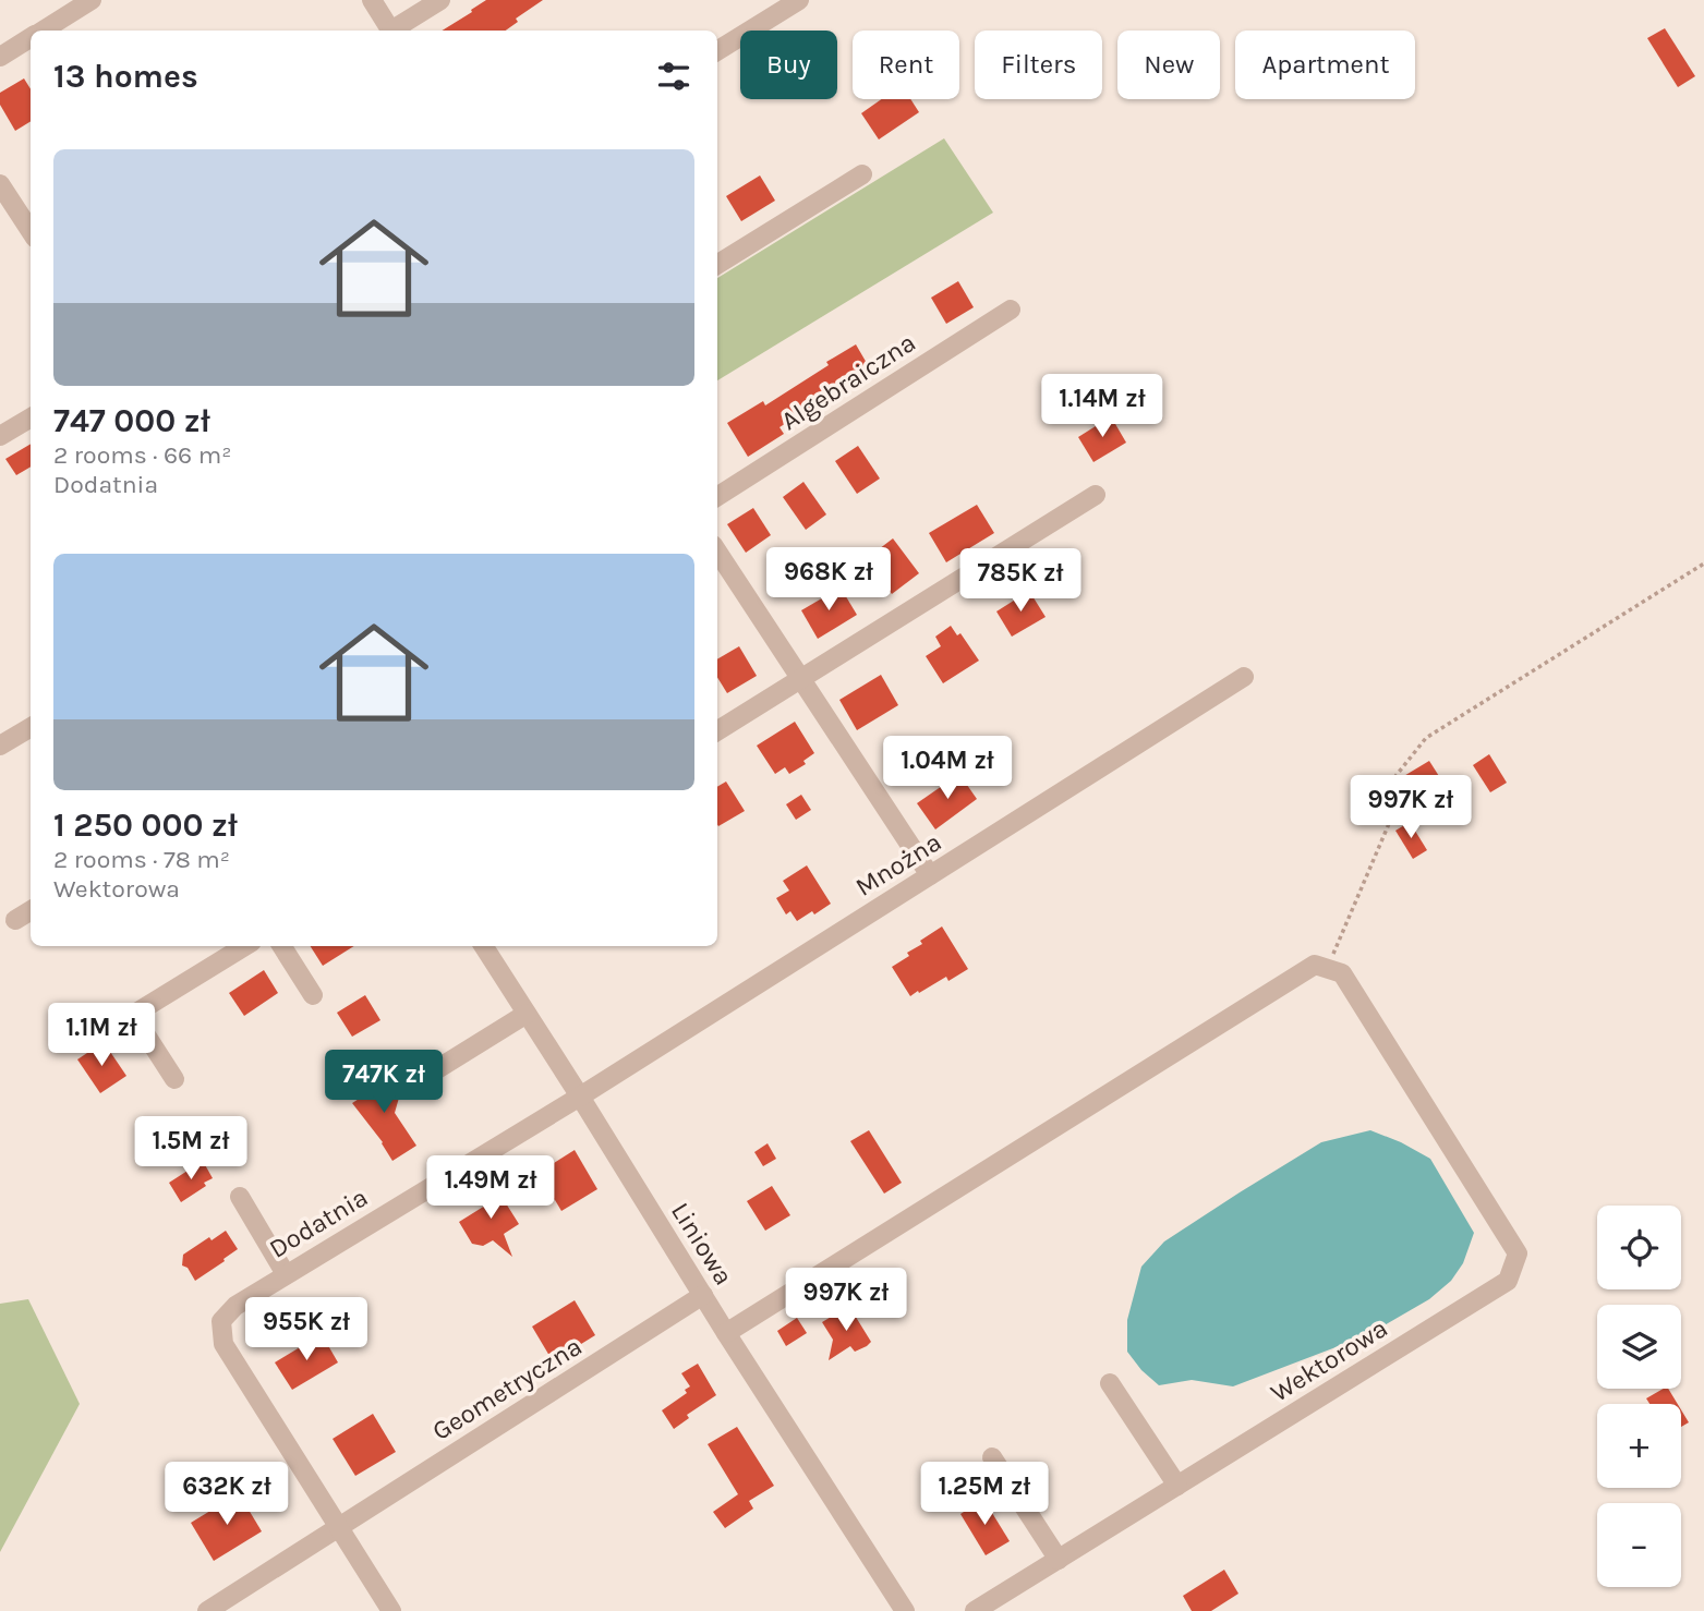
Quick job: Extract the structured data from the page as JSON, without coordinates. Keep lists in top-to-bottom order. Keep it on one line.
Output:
{"streets":{"street":["Algebraiczna","Mnożna","Dodatnia","Liniowa","Wektorowa","Geometryczna"]},"crossings":[["Mnożna","Dodatnia"],["Mnożna","Liniowa"],["Dodatnia","Liniowa"],["Dodatnia","Geometryczna"],["Liniowa","Geometryczna"]],"page":{"chip":["Buy","Rent","Filters","New","Apartment"],"heading":"13 homes","list":[{"name":"747 000 zł","note":"2 rooms · 66 m² · Dodatnia"},{"name":"1 250 000 zł","note":"2 rooms · 78 m² · Wektorowa"}],"price":["1.14M zł","968K zł","785K zł","1.04M zł","997K zł","1.1M zł","747K zł","1.5M zł","1.49M zł","997K zł","955K zł","632K zł","1.25M zł"],"map_buttons":["+","−"]}}
